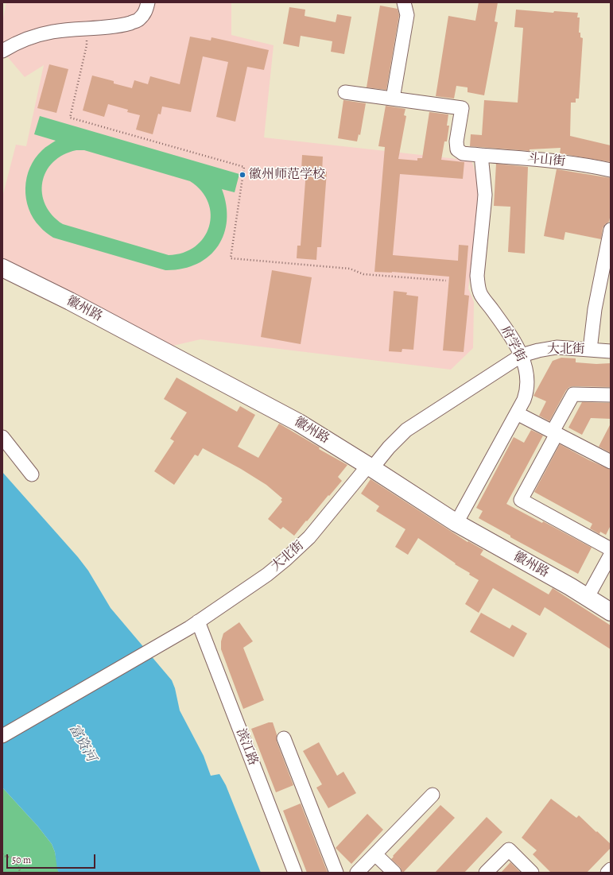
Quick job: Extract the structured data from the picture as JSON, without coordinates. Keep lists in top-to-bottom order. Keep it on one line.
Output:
{"streets":{"main road":["徽州路"],"street":["斗山街","府学街","大北街","滨江路"]},"crossings":[["斗山街","府学街"],["徽州路","府学街"],["徽州路","大北街"],["府学街","大北街"],["大北街","滨江路"]],"water":["富资河"],"places":["徽州师范学校"],"scale_bar":"50 m"}
